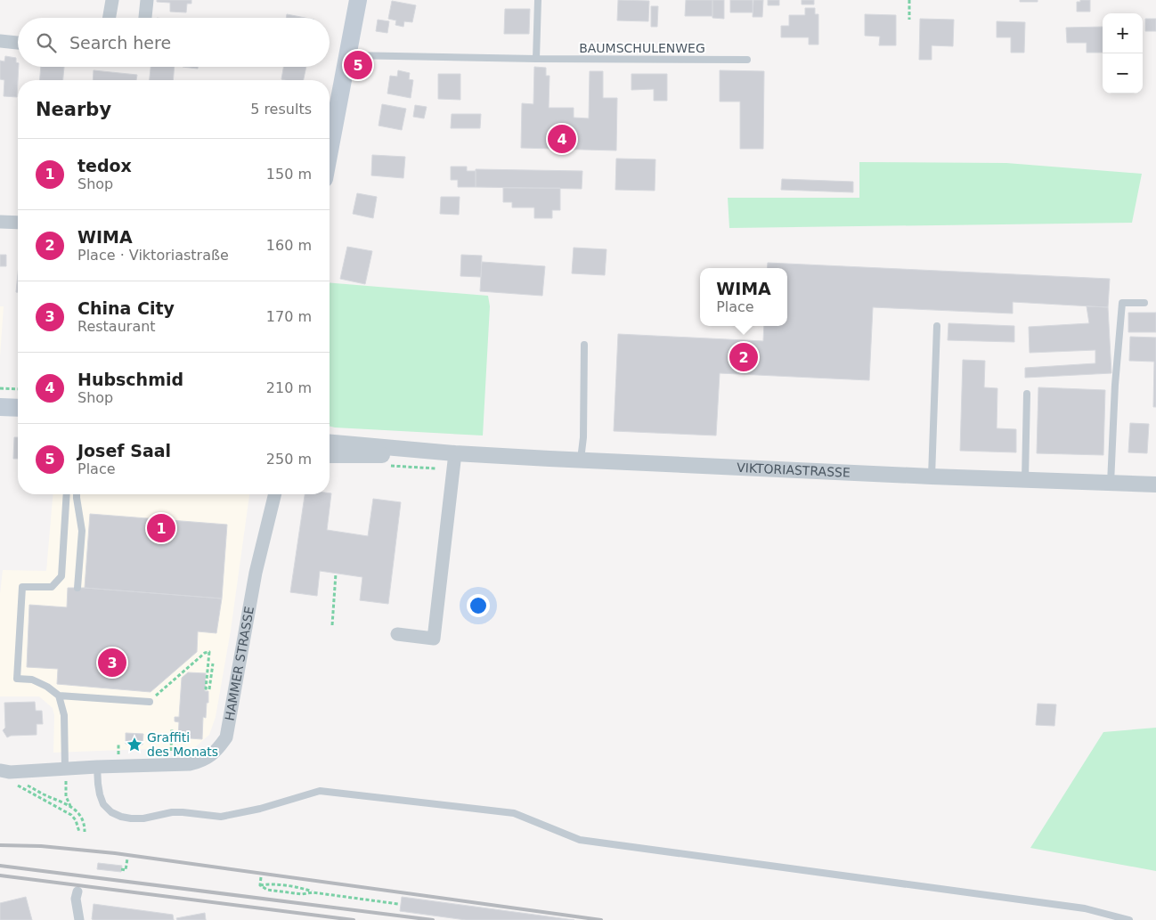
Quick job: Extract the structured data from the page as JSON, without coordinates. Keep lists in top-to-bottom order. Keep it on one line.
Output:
{"streets":{"street":["VIKTORIASTRASSE","HAMMER STRASSE"],"lane":["BAUMSCHULENWEG"]},"places":{"place":["Graffiti des Monats"]},"page":{"map_buttons":["+","−"],"search":"Search here","pins":["5","4","2","1","3"],"heading":["Nearby","5 results"],"list":[{"mark":"1","name":"tedox","note":"Shop","value":"150 m"},{"mark":"2","name":"WIMA","note":"Place · Viktoriastraße","value":"160 m"},{"mark":"3","name":"China City","note":"Restaurant","value":"170 m"},{"mark":"4","name":"Hubschmid","note":"Shop","value":"210 m"},{"mark":"5","name":"Josef Saal","note":"Place","value":"250 m"}],"popup":["WIMA","Place"]}}
